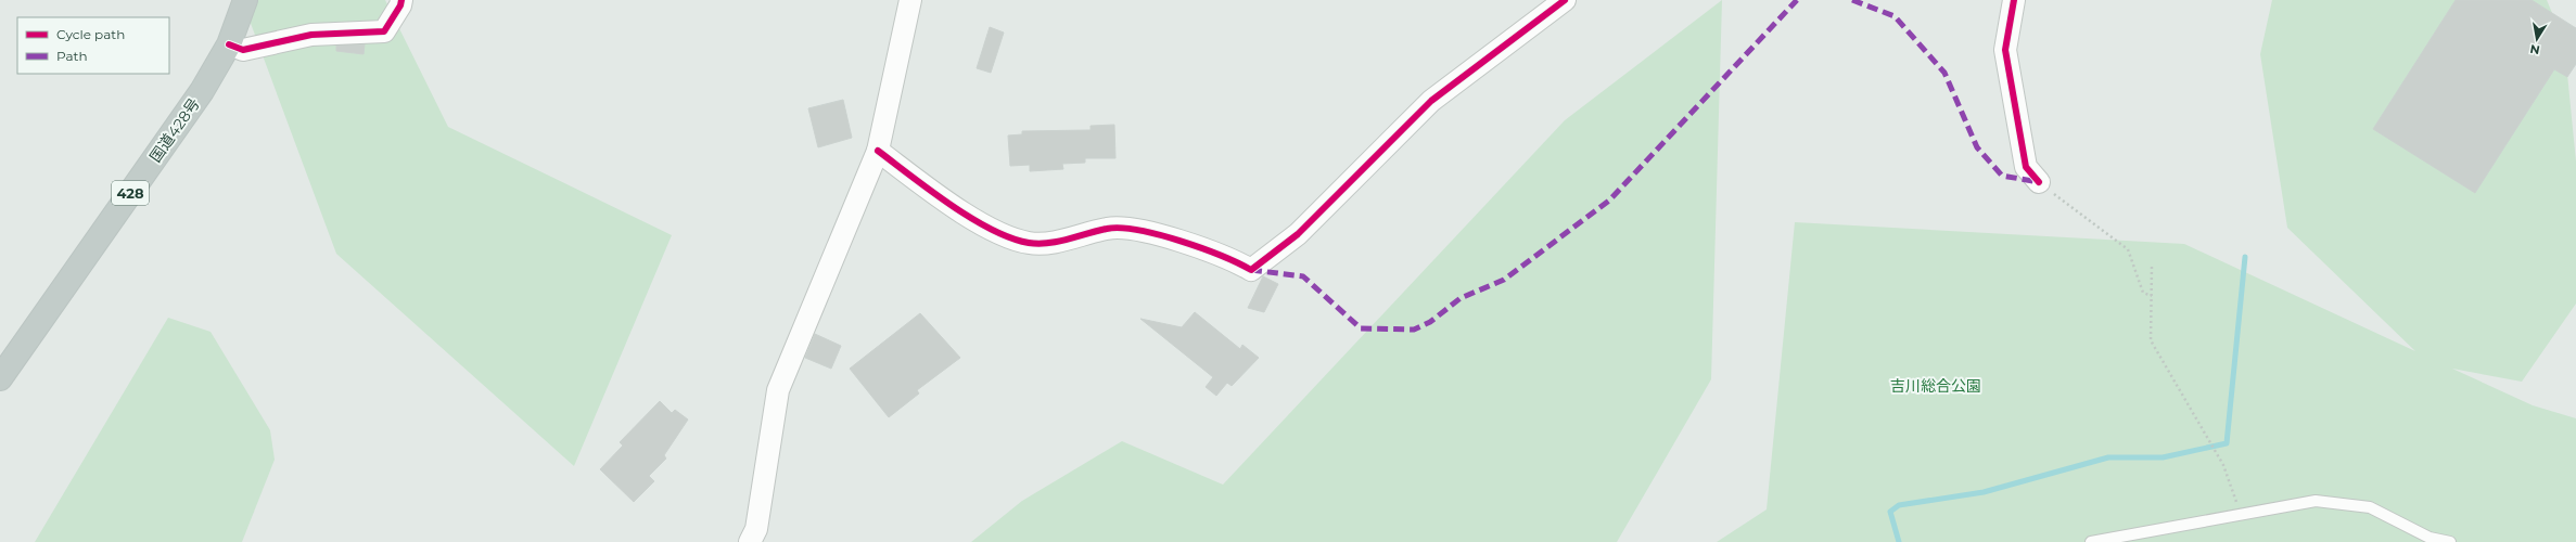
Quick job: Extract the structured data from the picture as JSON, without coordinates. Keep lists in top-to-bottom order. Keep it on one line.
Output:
{"streets":{"highway":["国道428号","428"]},"parks":["吉川総合公園"],"legend":["Cycle path","Path"],"north":"bottom"}
